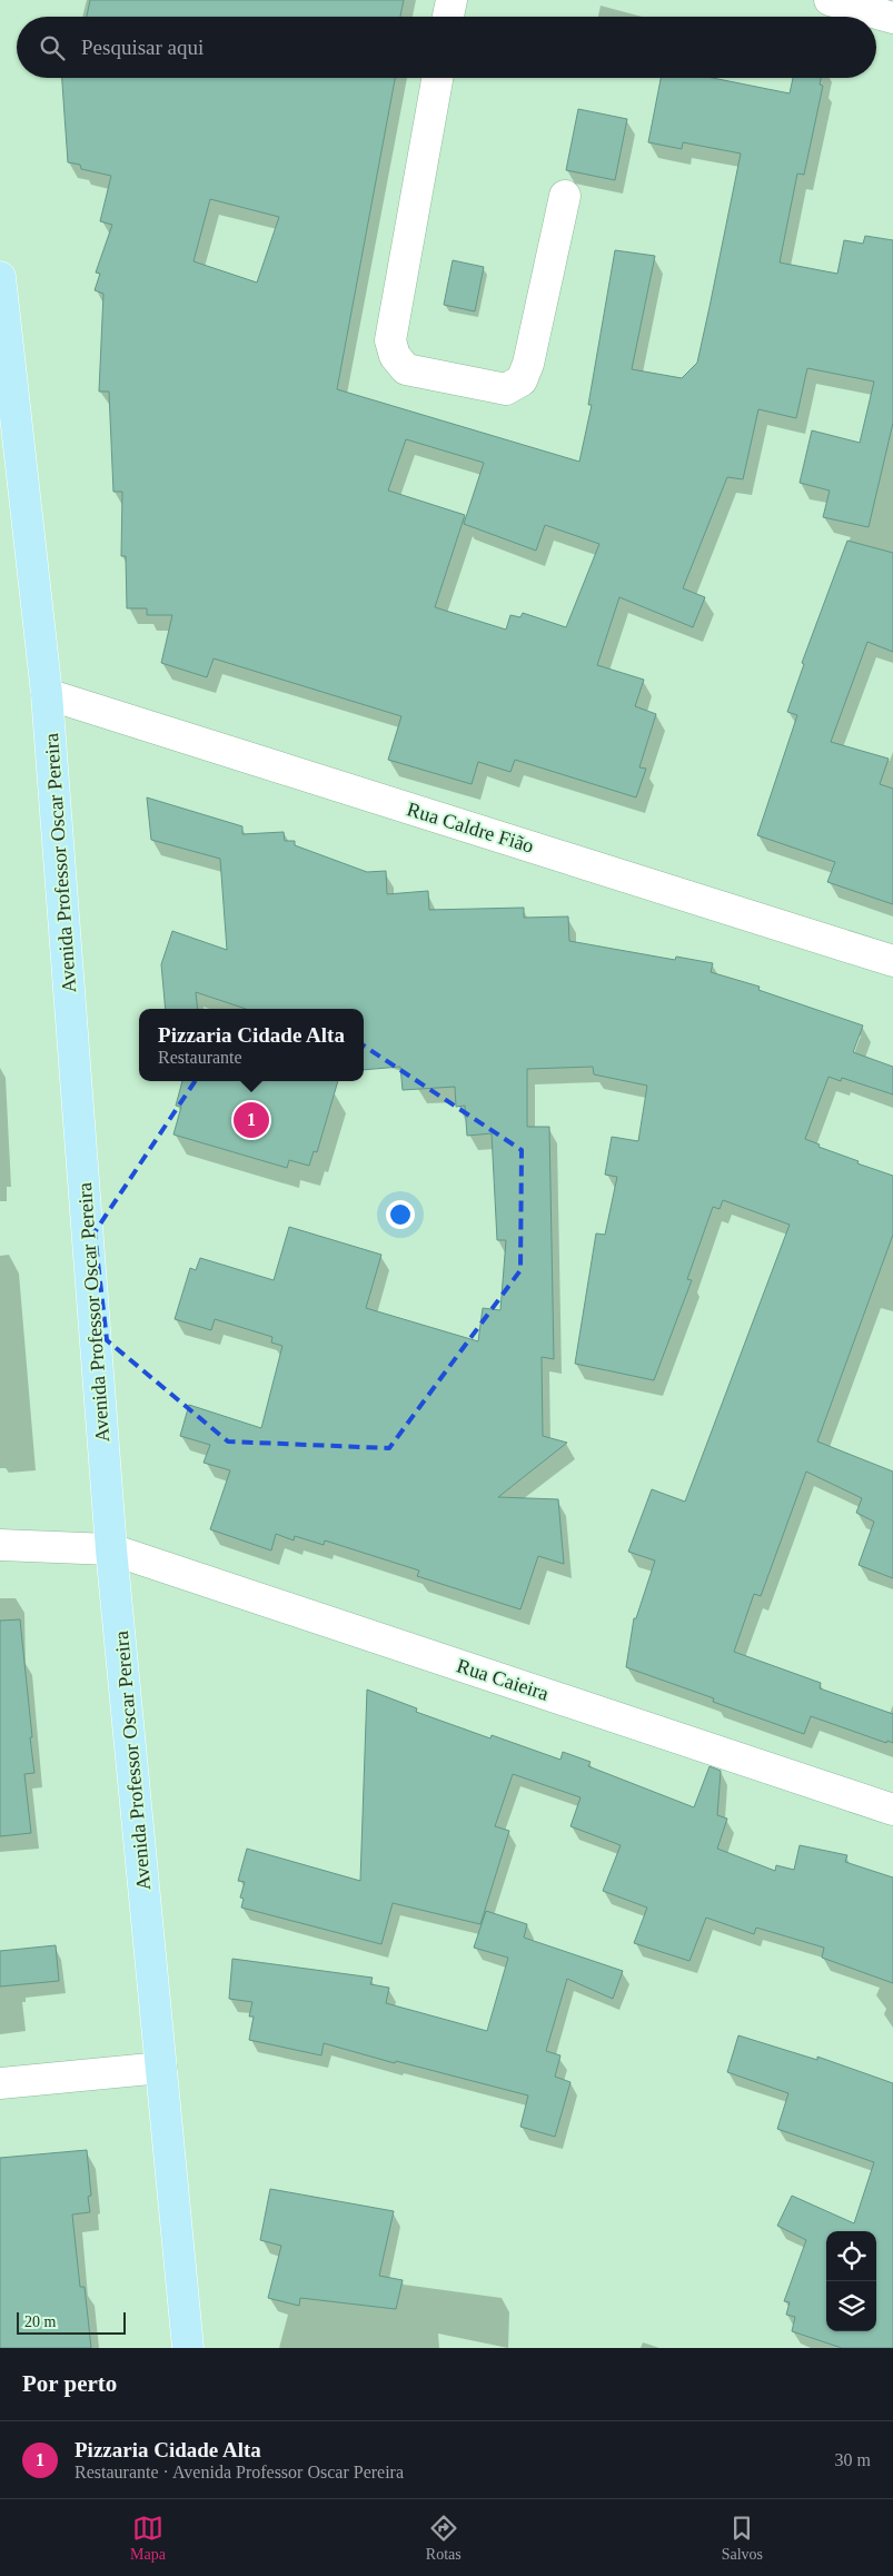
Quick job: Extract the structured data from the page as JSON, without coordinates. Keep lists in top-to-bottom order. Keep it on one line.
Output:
{"streets":{"main road":["Avenida Professor Oscar Pereira"],"street":["Rua Caldre Fião","Rua Caieira"]},"crossings":[["Rua Caldre Fião","Avenida Professor Oscar Pereira"],["Avenida Professor Oscar Pereira","Rua Caieira"]],"scale_bar":"20 m","page":{"search":"Pesquisar aqui","popup":["Pizzaria Cidade Alta","Restaurante"],"pins":"1","scale":"20 m","heading":"Por perto","list":[{"mark":"1","name":"Pizzaria Cidade Alta","note":"Restaurante · Avenida Professor Oscar Pereira","value":"30 m"}],"nav":["Mapa","Rotas","Salvos"]}}
